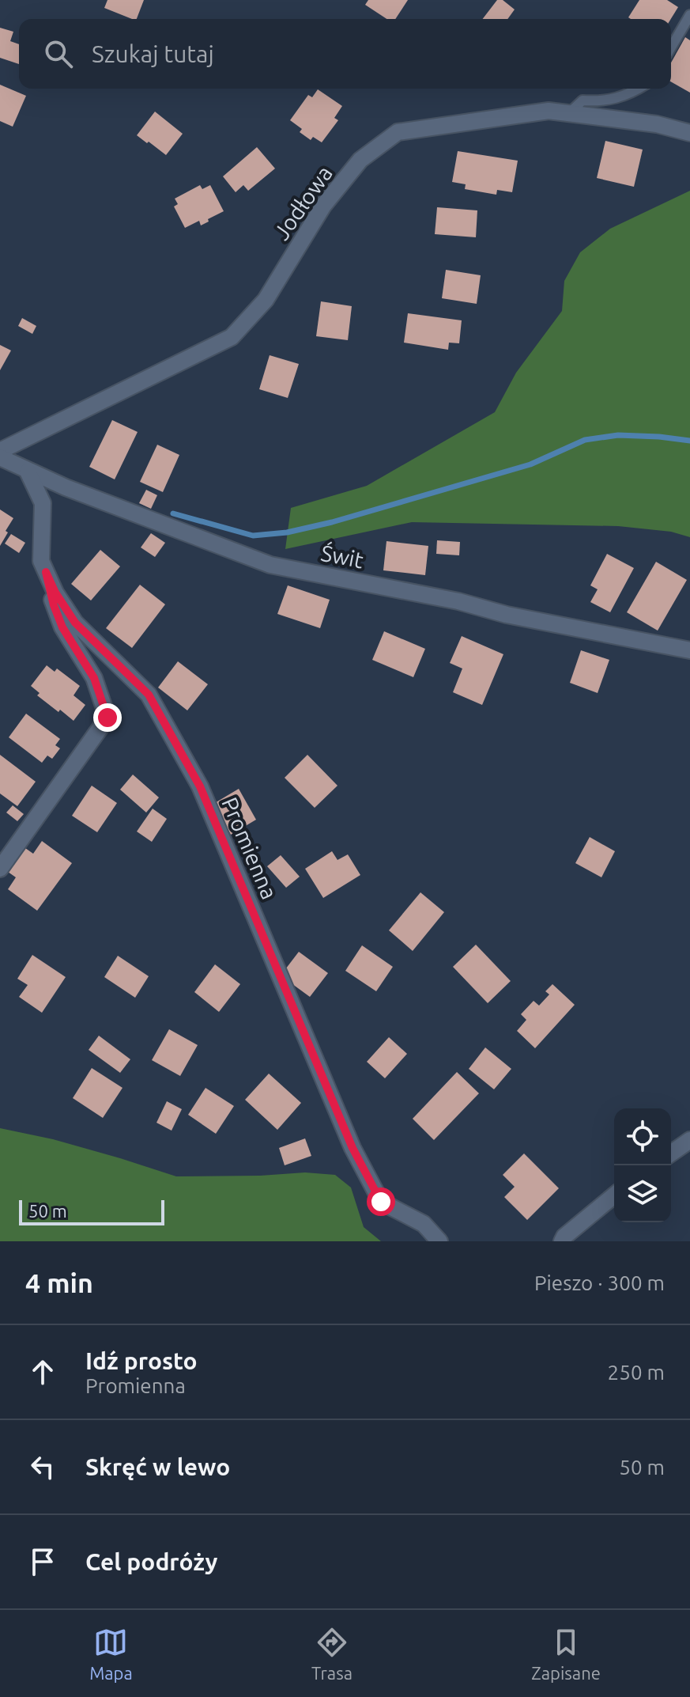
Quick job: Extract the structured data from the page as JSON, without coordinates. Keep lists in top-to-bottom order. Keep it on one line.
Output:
{"streets":{"street":["Jodłowa","Świt","Promienna"]},"crossings":[["Świt","Promienna"]],"scale_bar":"50 m","page":{"search":"Szukaj tutaj","scale":"50 m","heading":["4 min","Pieszo · 300 m"],"list":[["Idź prosto","Promienna","250 m"],["Skręć w lewo","50 m"],"Cel podróży"],"nav":["Mapa","Trasa","Zapisane"]}}
